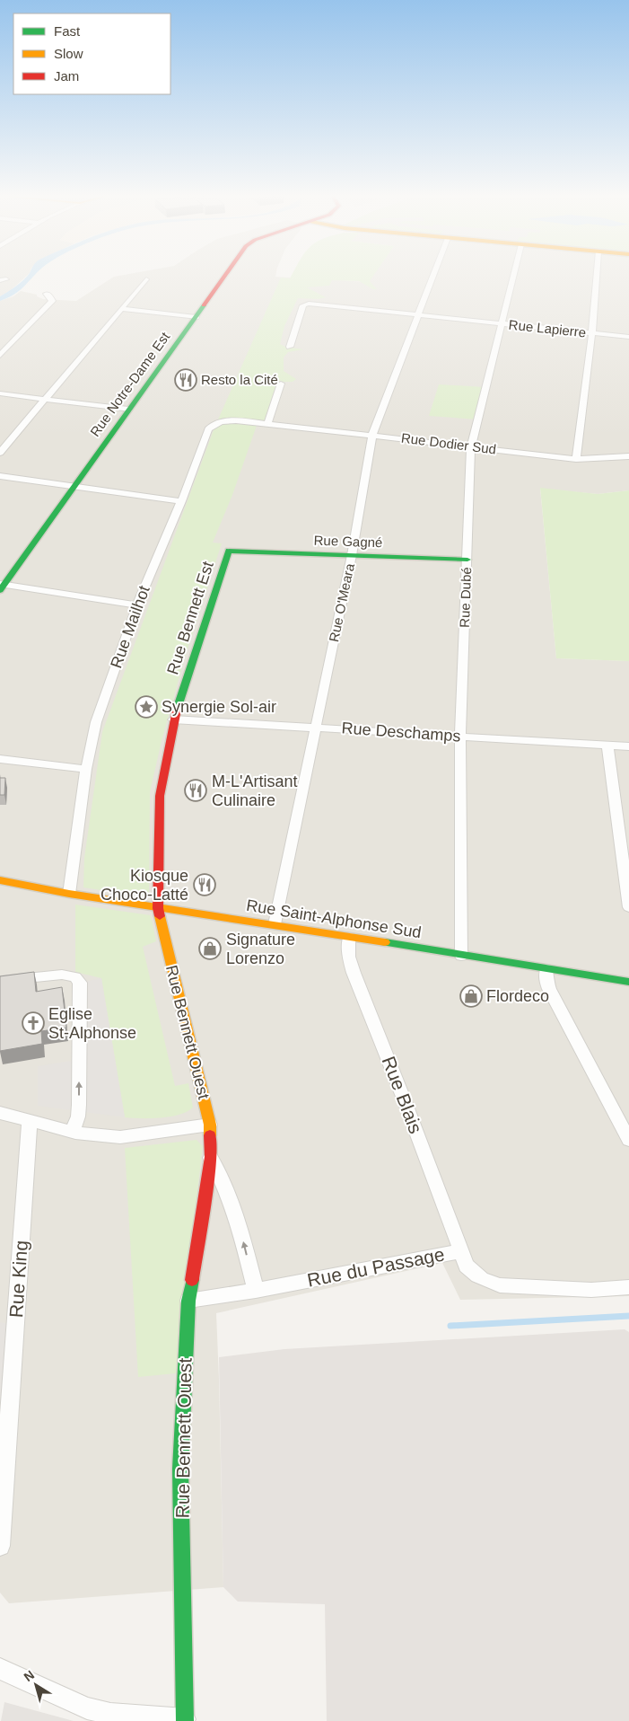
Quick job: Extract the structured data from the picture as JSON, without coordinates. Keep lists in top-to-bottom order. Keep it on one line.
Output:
{"streets":{"street":["Rue Lapierre","Rue Notre-Dame Est","Rue Dodier Sud","Rue Gagné","Rue Dubé","Rue O'Meara","Rue Bennett Est","Rue Mailhot","Rue Deschamps","Rue Saint-Alphonse Sud","Rue Bennett Ouest","Rue Blais","Rue du Passage","Rue King"]},"crossings":[["Rue Lapierre","Rue Dubé"],["Rue Lapierre","Rue O'Meara"],["Rue Dodier Sud","Rue Dubé"],["Rue Dodier Sud","Rue O'Meara"],["Rue Dodier Sud","Rue Mailhot"],["Rue Gagné","Rue Dubé"],["Rue Gagné","Rue O'Meara"],["Rue Gagné","Rue Bennett Est"],["Rue Dubé","Rue Deschamps"],["Rue Dubé","Rue Saint-Alphonse Sud"],["Rue O'Meara","Rue Deschamps"],["Rue O'Meara","Rue Saint-Alphonse Sud"],["Rue Bennett Est","Rue Deschamps"],["Rue Bennett Est","Rue Saint-Alphonse Sud"],["Rue Bennett Est","Rue Bennett Ouest"],["Rue Mailhot","Rue Saint-Alphonse Sud"],["Rue Saint-Alphonse Sud","Rue Bennett Ouest"],["Rue Saint-Alphonse Sud","Rue Blais"],["Rue Bennett Ouest","Rue du Passage"],["Rue Blais","Rue du Passage"]],"places":{"restaurant":["Resto la Cité","M-L'Artisant Culinaire","Kiosque Choco-Latté"],"place":["Synergie Sol-air"],"shop":["Signature Lorenzo","Flordeco"],"church":["Eglise St-Alphonse"]},"legend":["Fast","Slow","Jam"],"north":"top left"}
